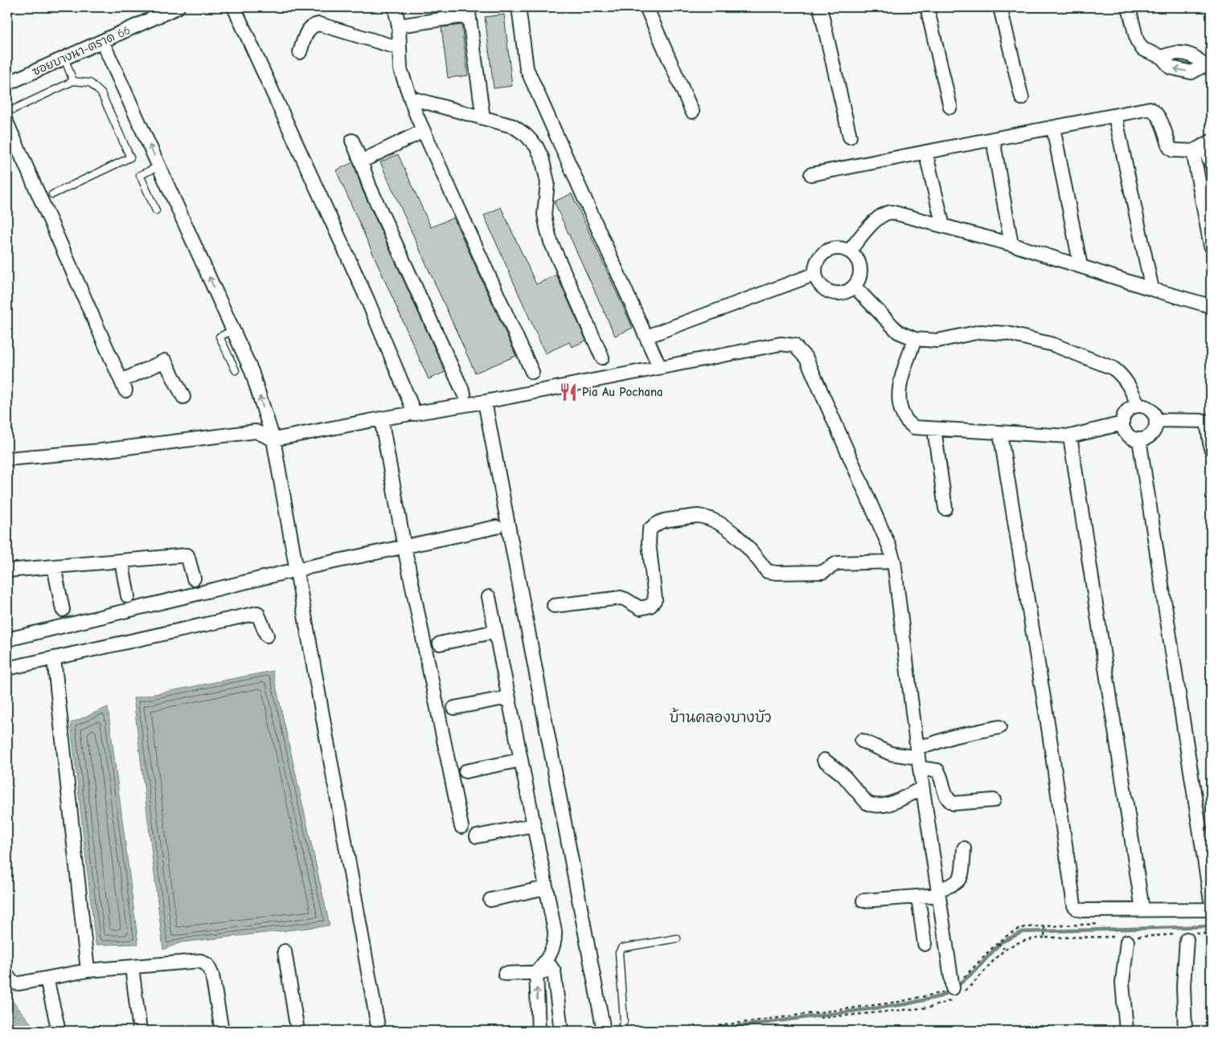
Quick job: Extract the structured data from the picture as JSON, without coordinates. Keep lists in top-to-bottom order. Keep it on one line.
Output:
{"streets":{"street":["ซอยบางนา-ตราด 66"]},"districts":["บ้านคลองบางบัว"],"places":{"restaurant":["Pia Au Pochana"]}}
